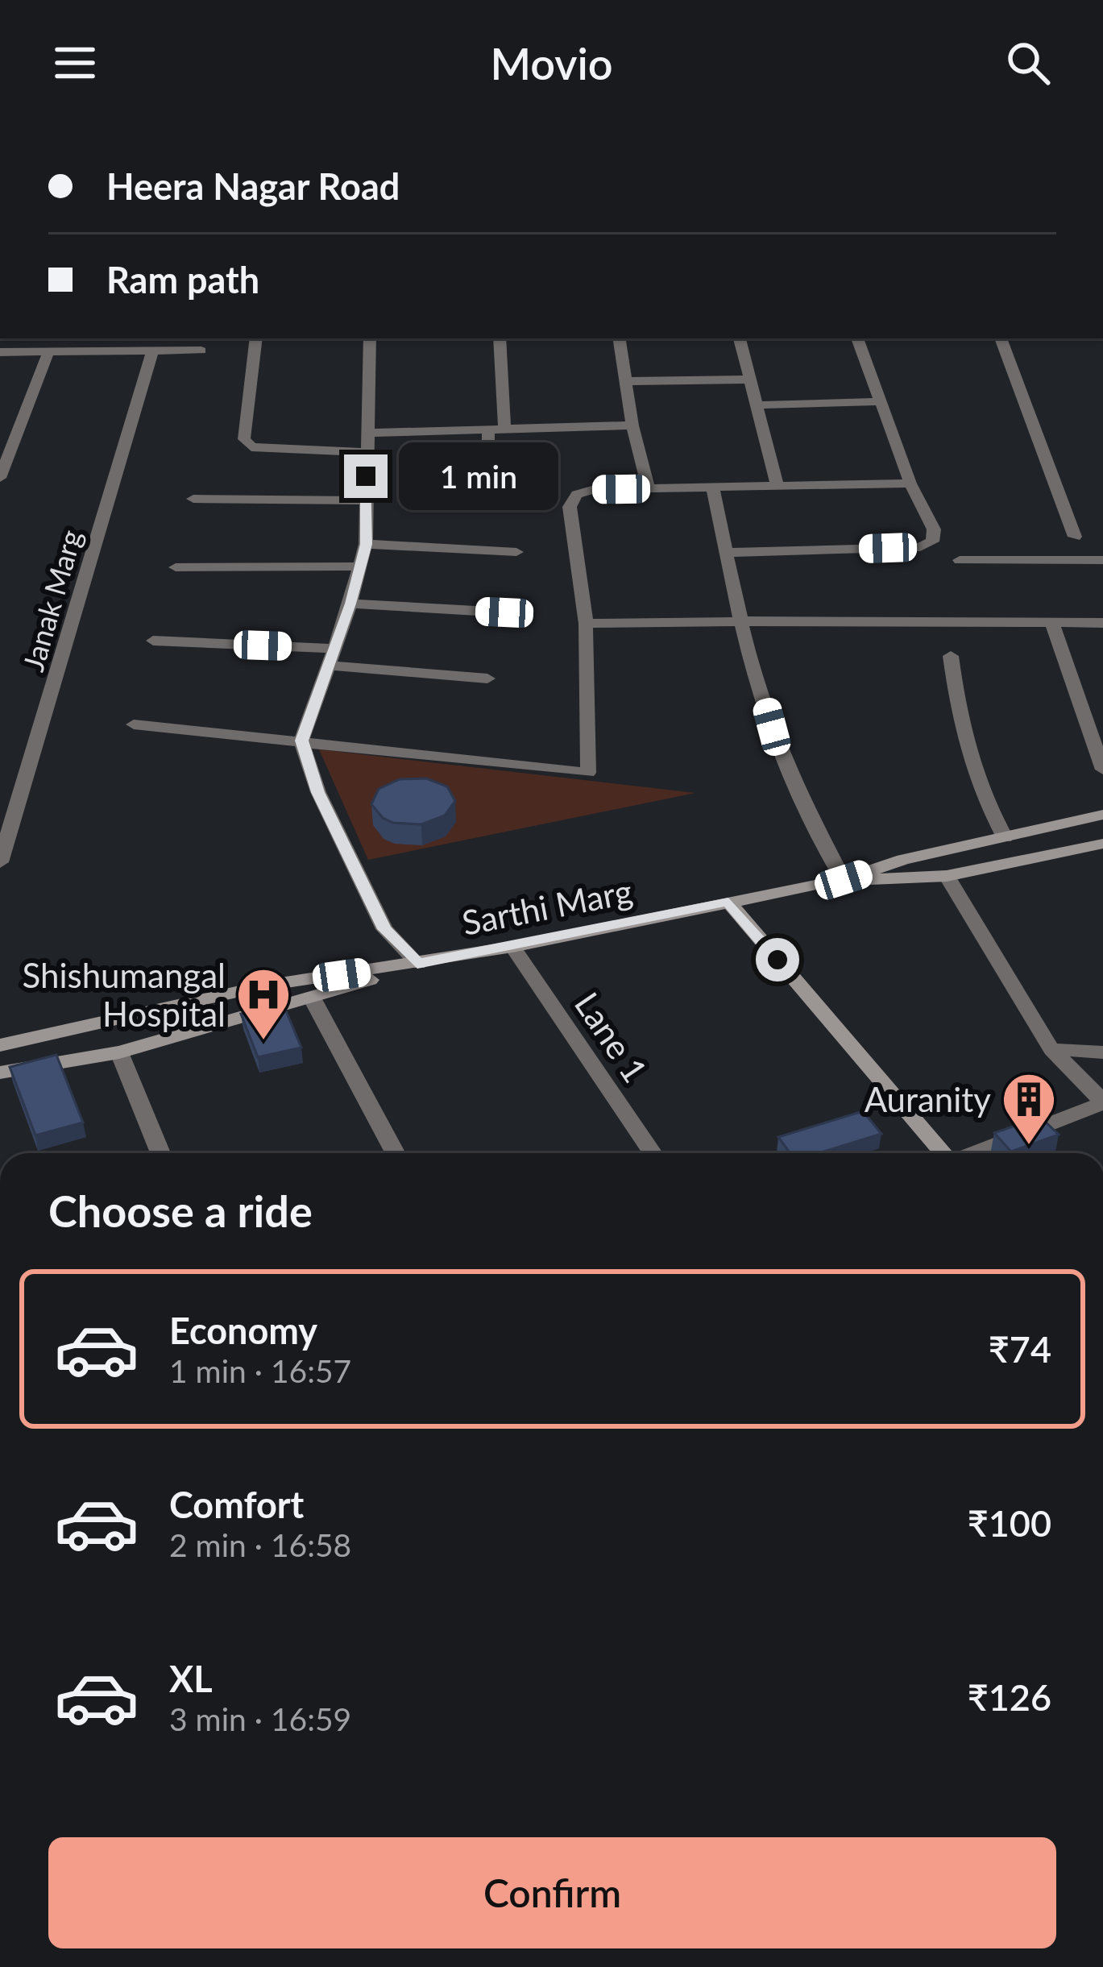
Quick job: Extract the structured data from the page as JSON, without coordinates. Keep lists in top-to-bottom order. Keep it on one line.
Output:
{"streets":{"street":["Janak Marg","Sarthi Marg","Lane 1"]},"crossings":[["Sarthi Marg","Lane 1"]],"places":{"hospital":["Shishumangal Hospital"],"building":["Auranity"]},"page":{"header":"Movio","banner":["Heera Nagar Road","Ram path"],"bubble":"1 min","heading":"Choose a ride","list":[{"name":"Economy","note":"1 min · 16:57","value":"₹74"},{"name":"Comfort","note":"2 min · 16:58","value":"₹100"},{"name":"XL","note":"3 min · 16:59","value":"₹126"}],"buttons":"Confirm"}}
